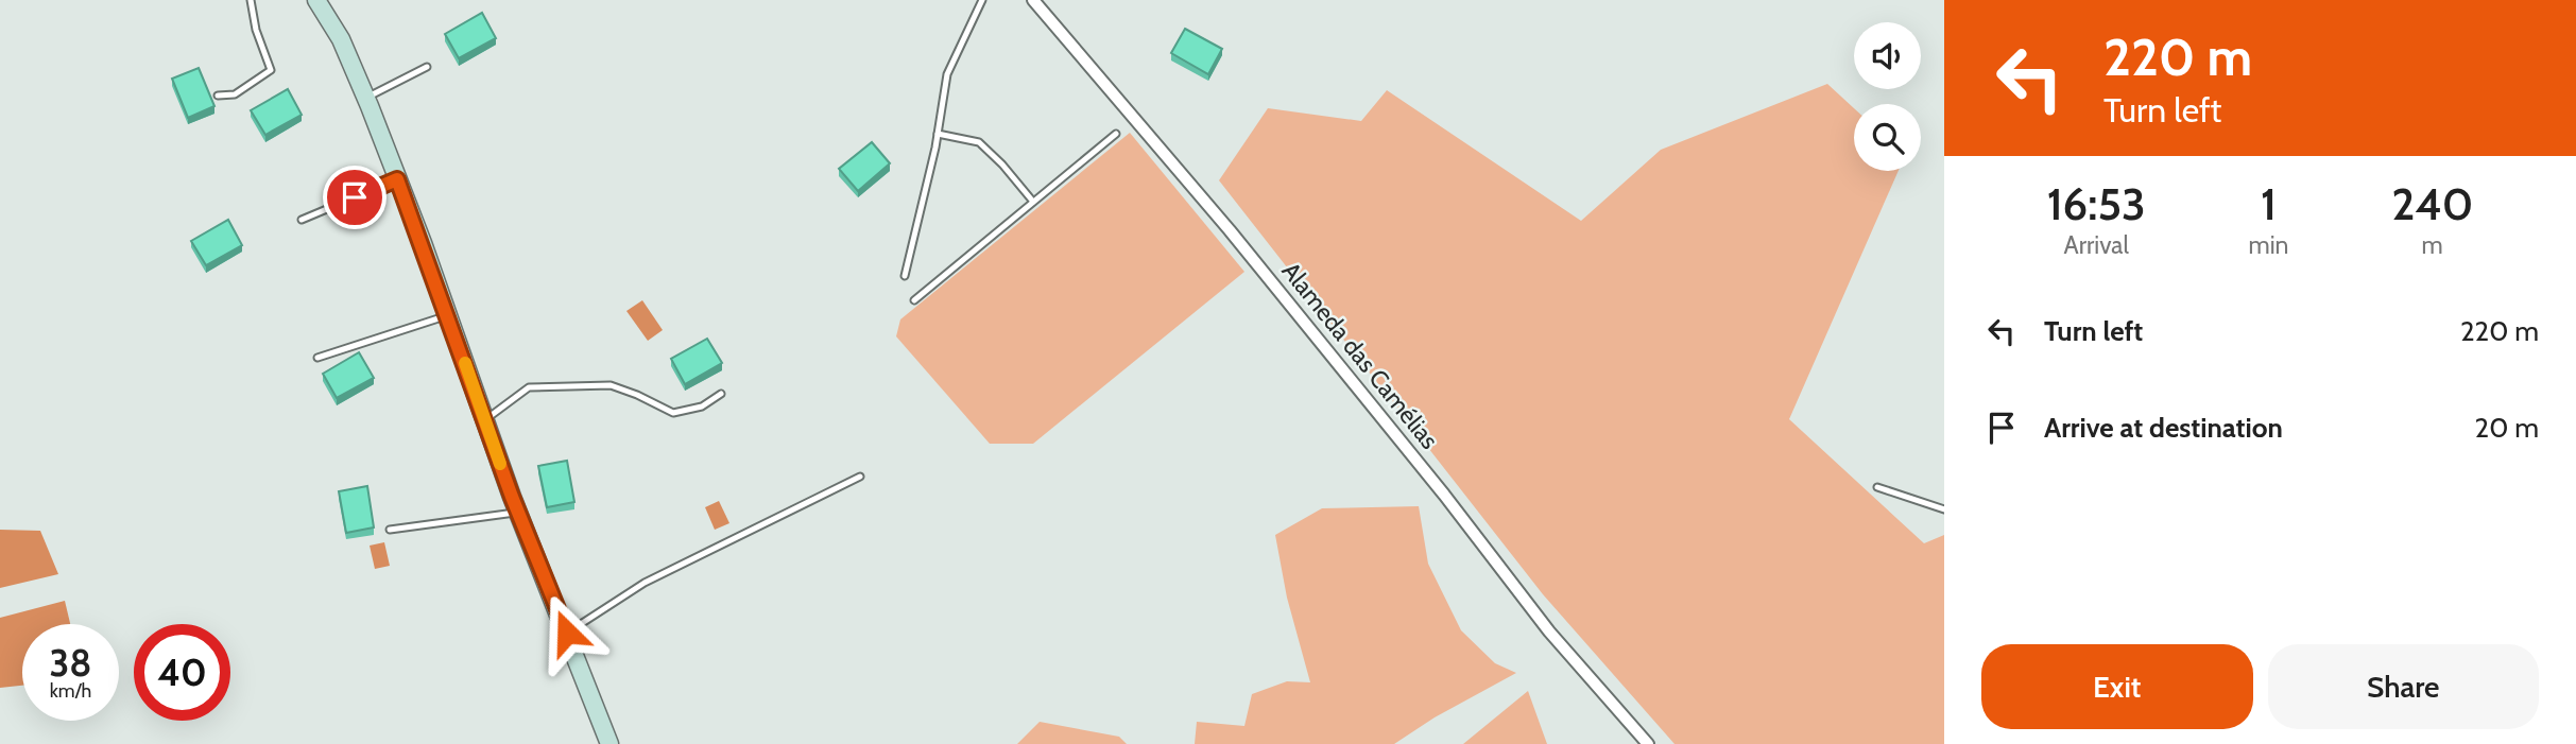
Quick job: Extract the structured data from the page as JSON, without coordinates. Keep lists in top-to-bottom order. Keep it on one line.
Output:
{"streets":{"street":["Alameda das Camélias"]},"page":{"turn":["220 m","Turn left"],"eta":["16:53","Arrival","1","min","240","m"],"list":[{"name":"Turn left","value":"220 m"},{"name":"Arrive at destination","value":"20 m"}],"speed":"38 km/h","limit":"40","buttons":["Exit","Share"]}}
